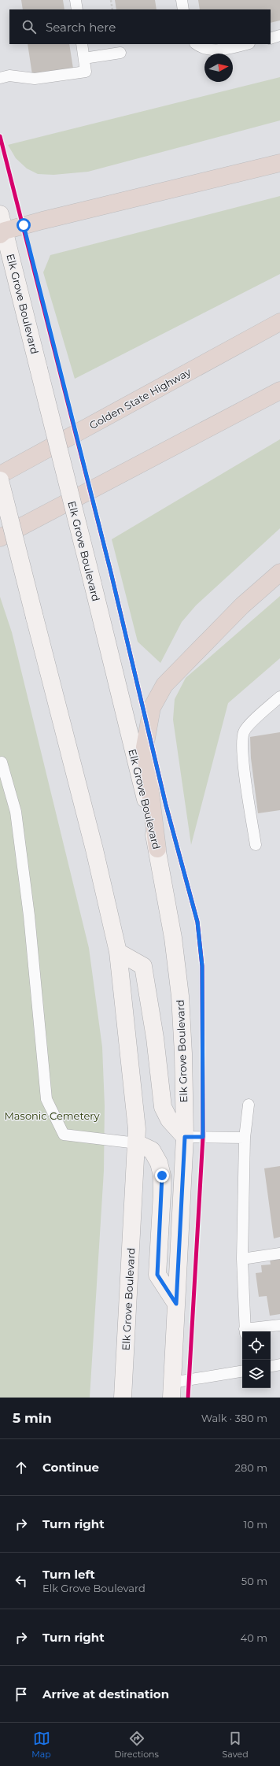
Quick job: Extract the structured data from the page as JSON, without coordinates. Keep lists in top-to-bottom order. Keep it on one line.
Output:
{"streets":{"highway":["Golden State Highway"],"main road":["Elk Grove Boulevard"]},"parks":["Masonic Cemetery"],"north":"right","page":{"search":"Search here","heading":["5 min","Walk · 380 m"],"list":[["Continue","280 m"],["Turn right","10 m"],["Turn left","Elk Grove Boulevard","50 m"],["Turn right","40 m"],"Arrive at destination"],"nav":["Map","Directions","Saved"]}}
